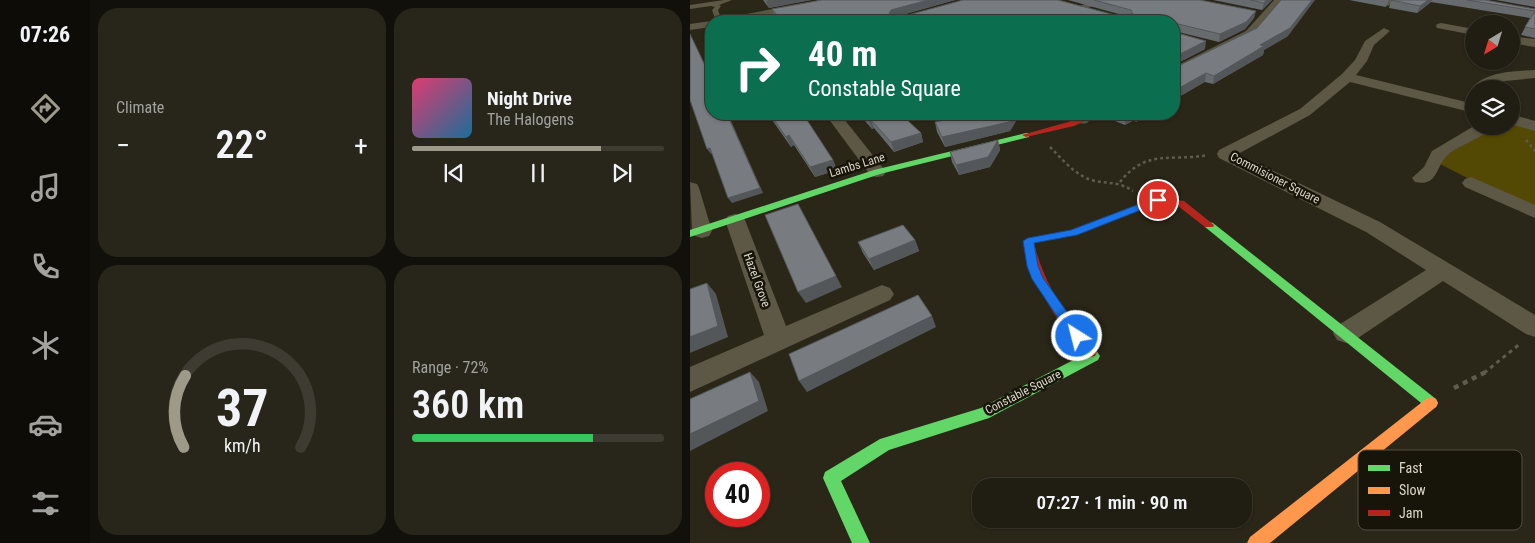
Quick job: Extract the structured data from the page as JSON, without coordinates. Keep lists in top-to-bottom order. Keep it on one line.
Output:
{"streets":{"street":["Lambs Lane","Commisioner Square","Hazel Grove","Constable Square"]},"crossings":[["Lambs Lane","Hazel Grove"]],"legend":["Fast","Slow","Jam"],"north":"bottom left","page":{"tabs":"07:26","tile":["Climate",["Range · 72%","360 km"]],"turn":["40 m","Constable Square"],"song":["Night Drive","The Halogens"],"heat":["−","22°","+"],"limit":"40","trip":"07:27 · 1 min · 90 m","gauge":["37","km/h"]}}
